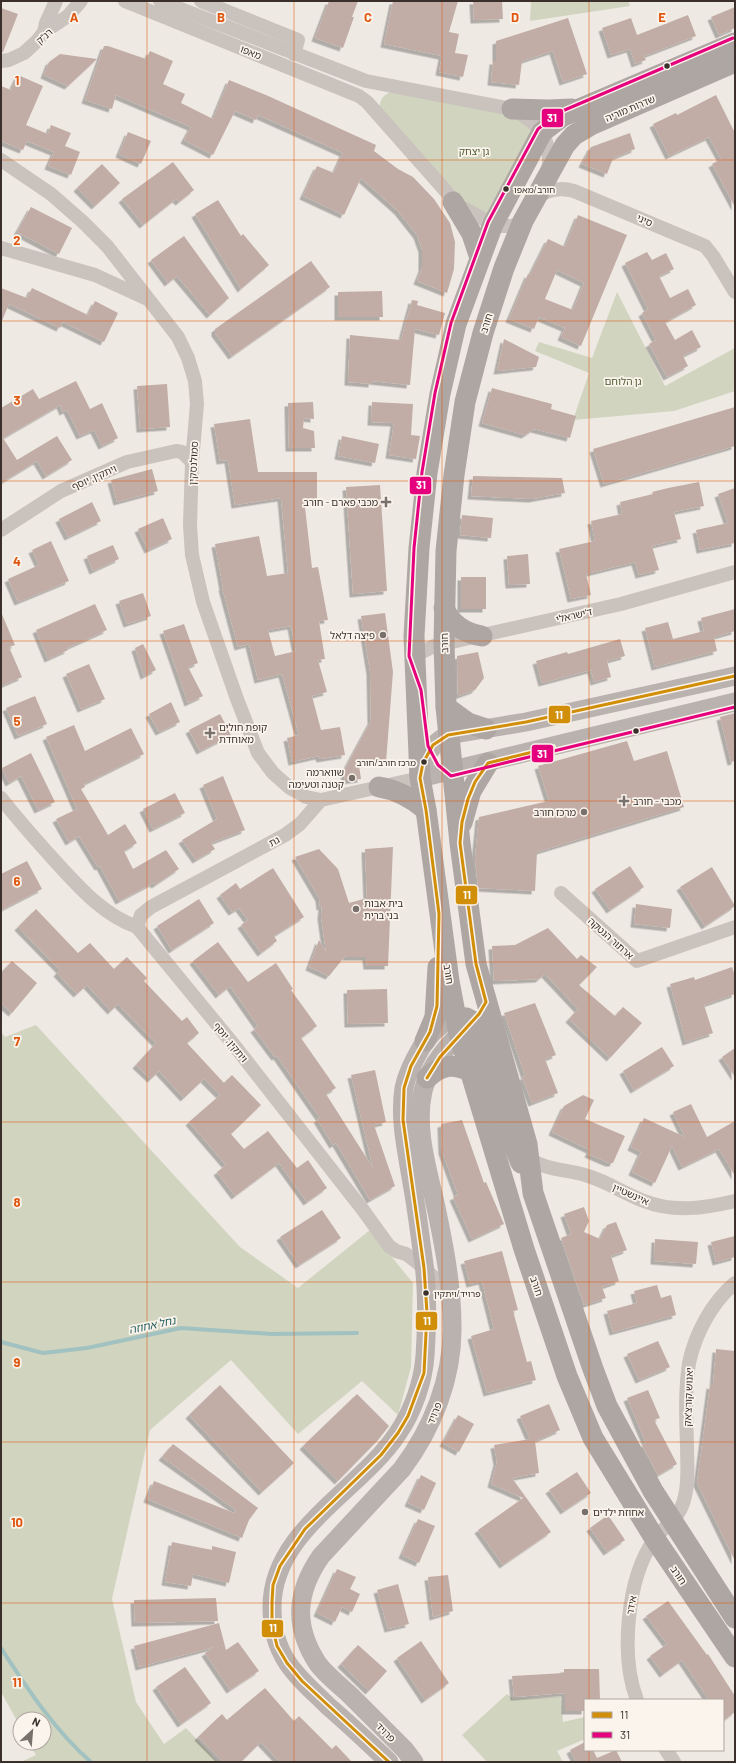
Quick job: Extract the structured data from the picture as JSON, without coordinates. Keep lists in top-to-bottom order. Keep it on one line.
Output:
{"streets":{"main road":["שדרות מוריה","חורב","פרויד"],"street":["רנ\"ק","מאפו","סיני","סמולנסקין","ויתקין, יוסף","ד'ישראלי","גת","ארתור הנטקה","איינשטיין","יאנוש קורצ'אק","אידר"]},"crossings":[["מאפו","שדרות מוריה"],["מאפו","חורב"],["שדרות מוריה","חורב"],["סיני","חורב"],["חורב","ד'ישראלי"],["חורב","איינשטיין"],["חורב","יאנוש קורצ'אק"],["חורב","פרויד"],["חורב","אידר"],["סמולנסקין","ויתקין, יוסף"],["סמולנסקין","גת"],["ויתקין, יוסף","גת"],["ויתקין, יוסף","פרויד"],["יאנוש קורצ'אק","אידר"]],"water":["נחל אחוזה"],"parks":["גן יצחק","גן הלוחם"],"places":{"other":["חורב/מאפו","פיצה דלאל","מרכז חורב/חורב","שווארמה קטנה וטעימה","מרכז חורב","בית אבות בני ברית","פרויד/ויתקין","אחוזת ילדים"],"health":["מכבי פארם - חורב","קופת חולים מאוחדת","מכבי - חורב"]},"lines":["transit line 31","transit line 11"],"legend":["11","31"],"north":"top right","grid":{"columns":["A","B","C","D","E"],"rows":["1","2","3","4","5","6","7","8","9","10","11"]}}
